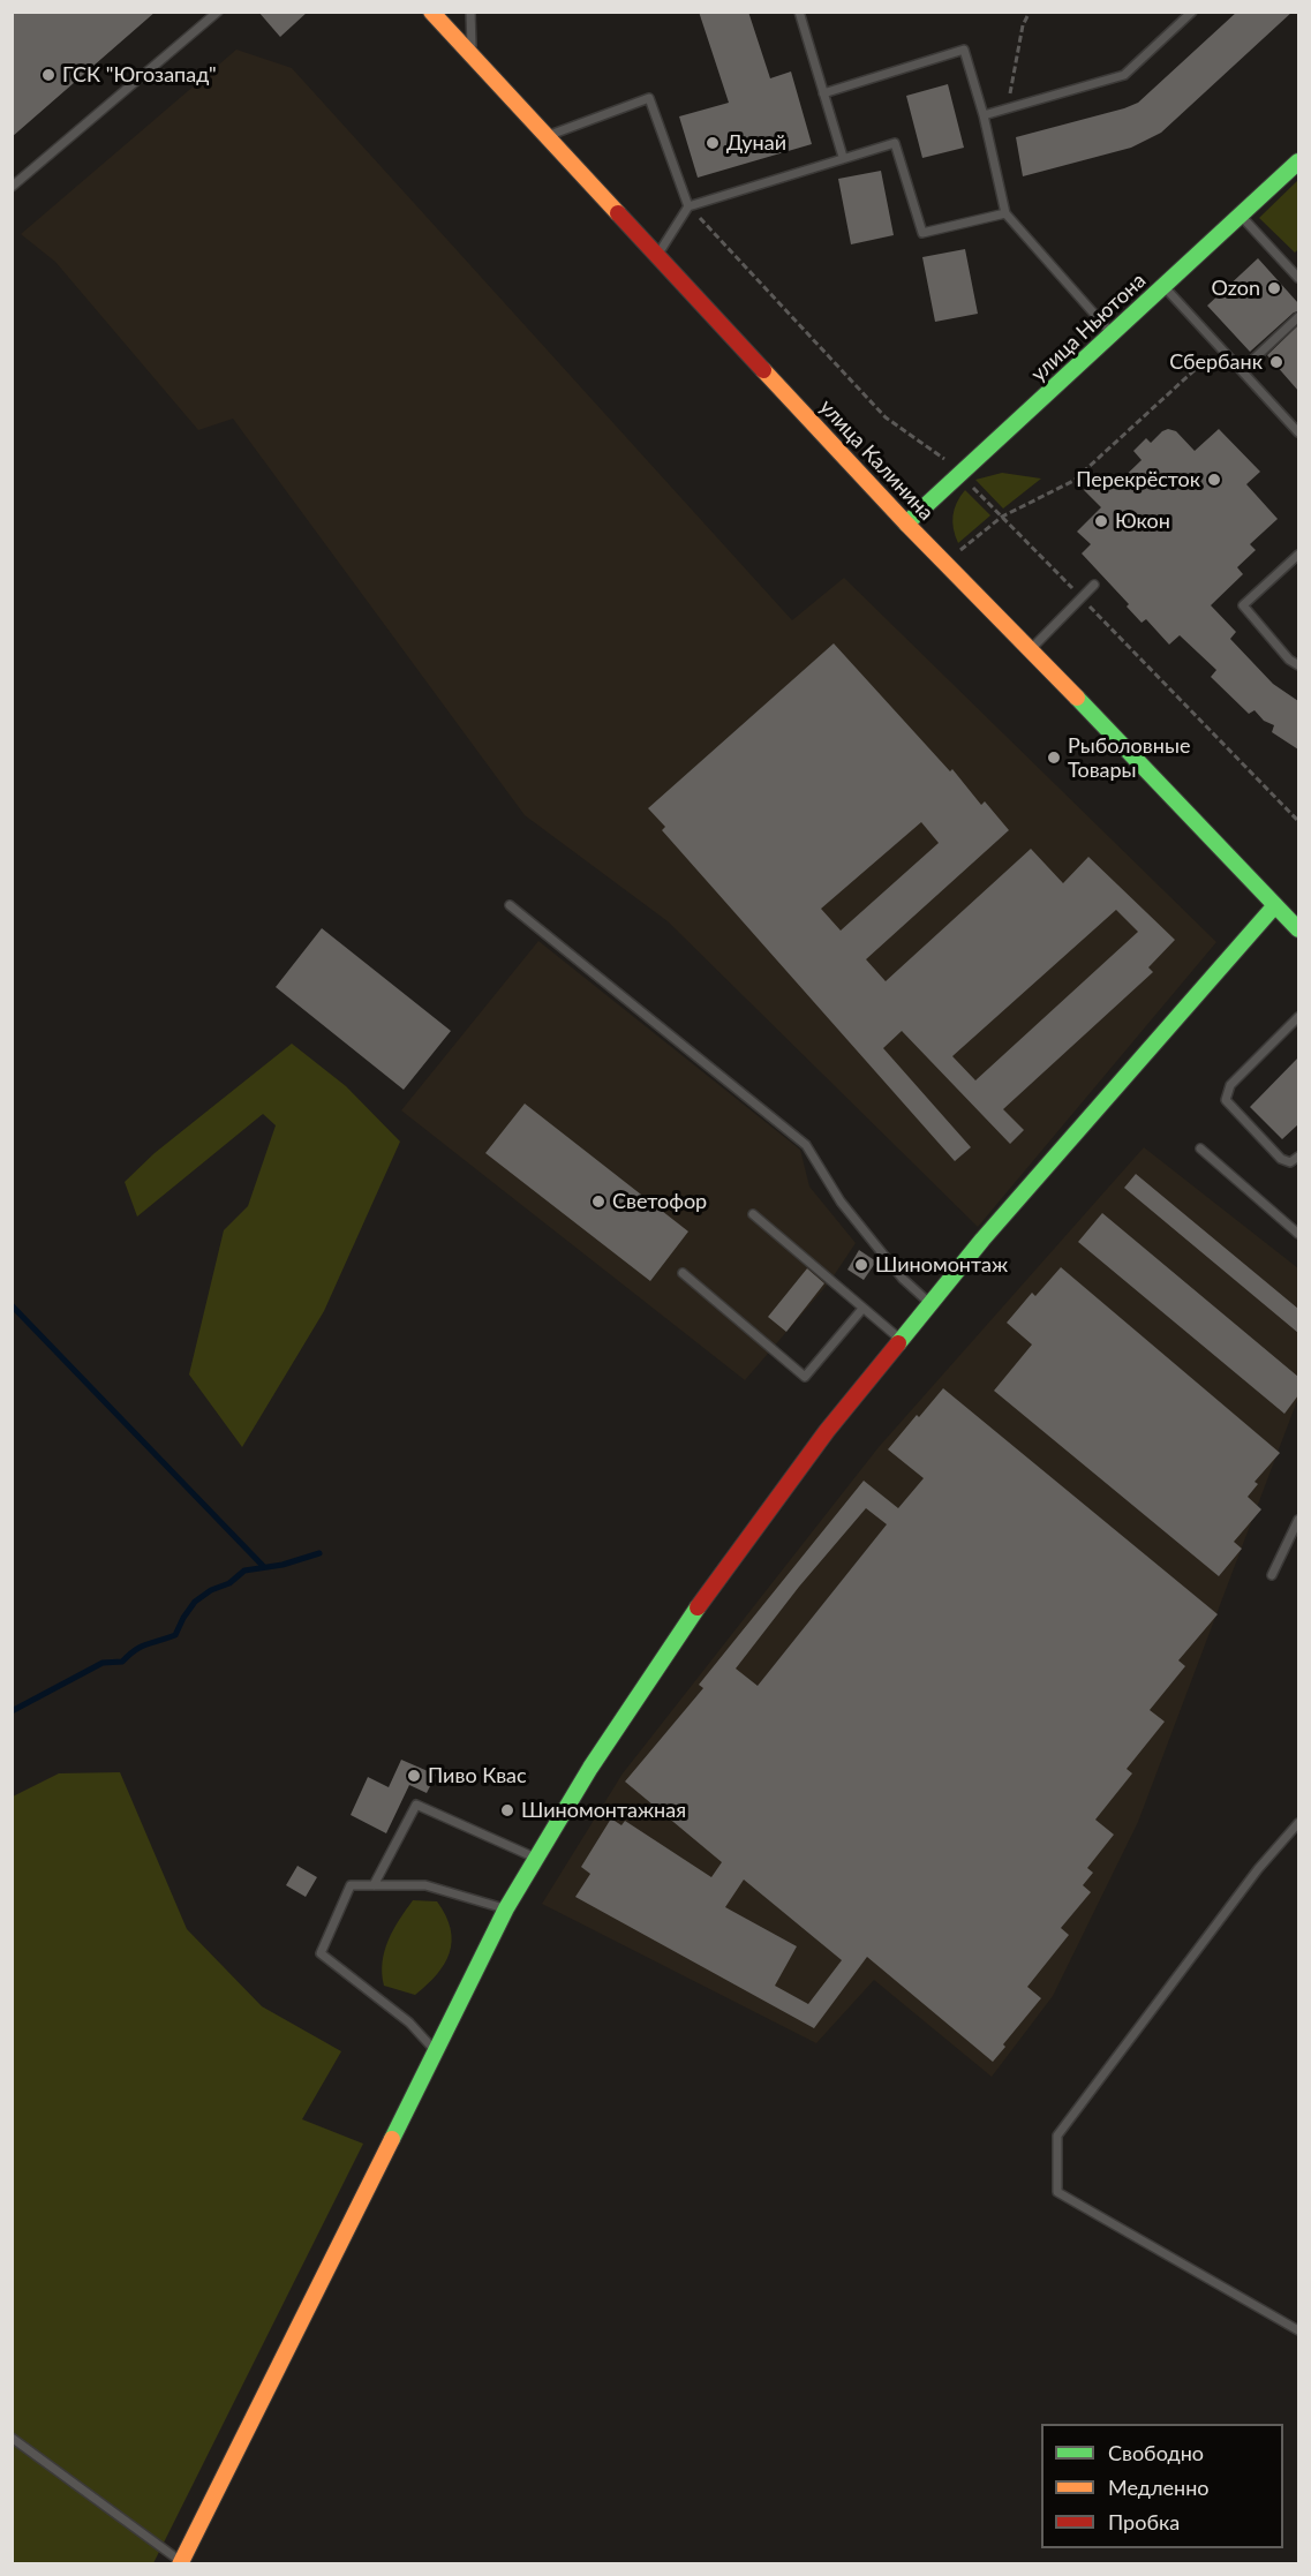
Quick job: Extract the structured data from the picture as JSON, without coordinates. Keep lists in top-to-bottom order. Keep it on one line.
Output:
{"streets":{"main road":["улица Ньютона","улица Калинина"]},"crossings":[["улица Ньютона","улица Калинина"]],"places":["ГСК \"Югозапад\"","Дунай","Ozon","Сбербанк","Перекрёсток","Юкон","Рыболовные Товары","Светофор","Шиномонтаж","Пиво Квас","Шиномонтажная"],"legend":["Свободно","Медленно","Пробка"]}
